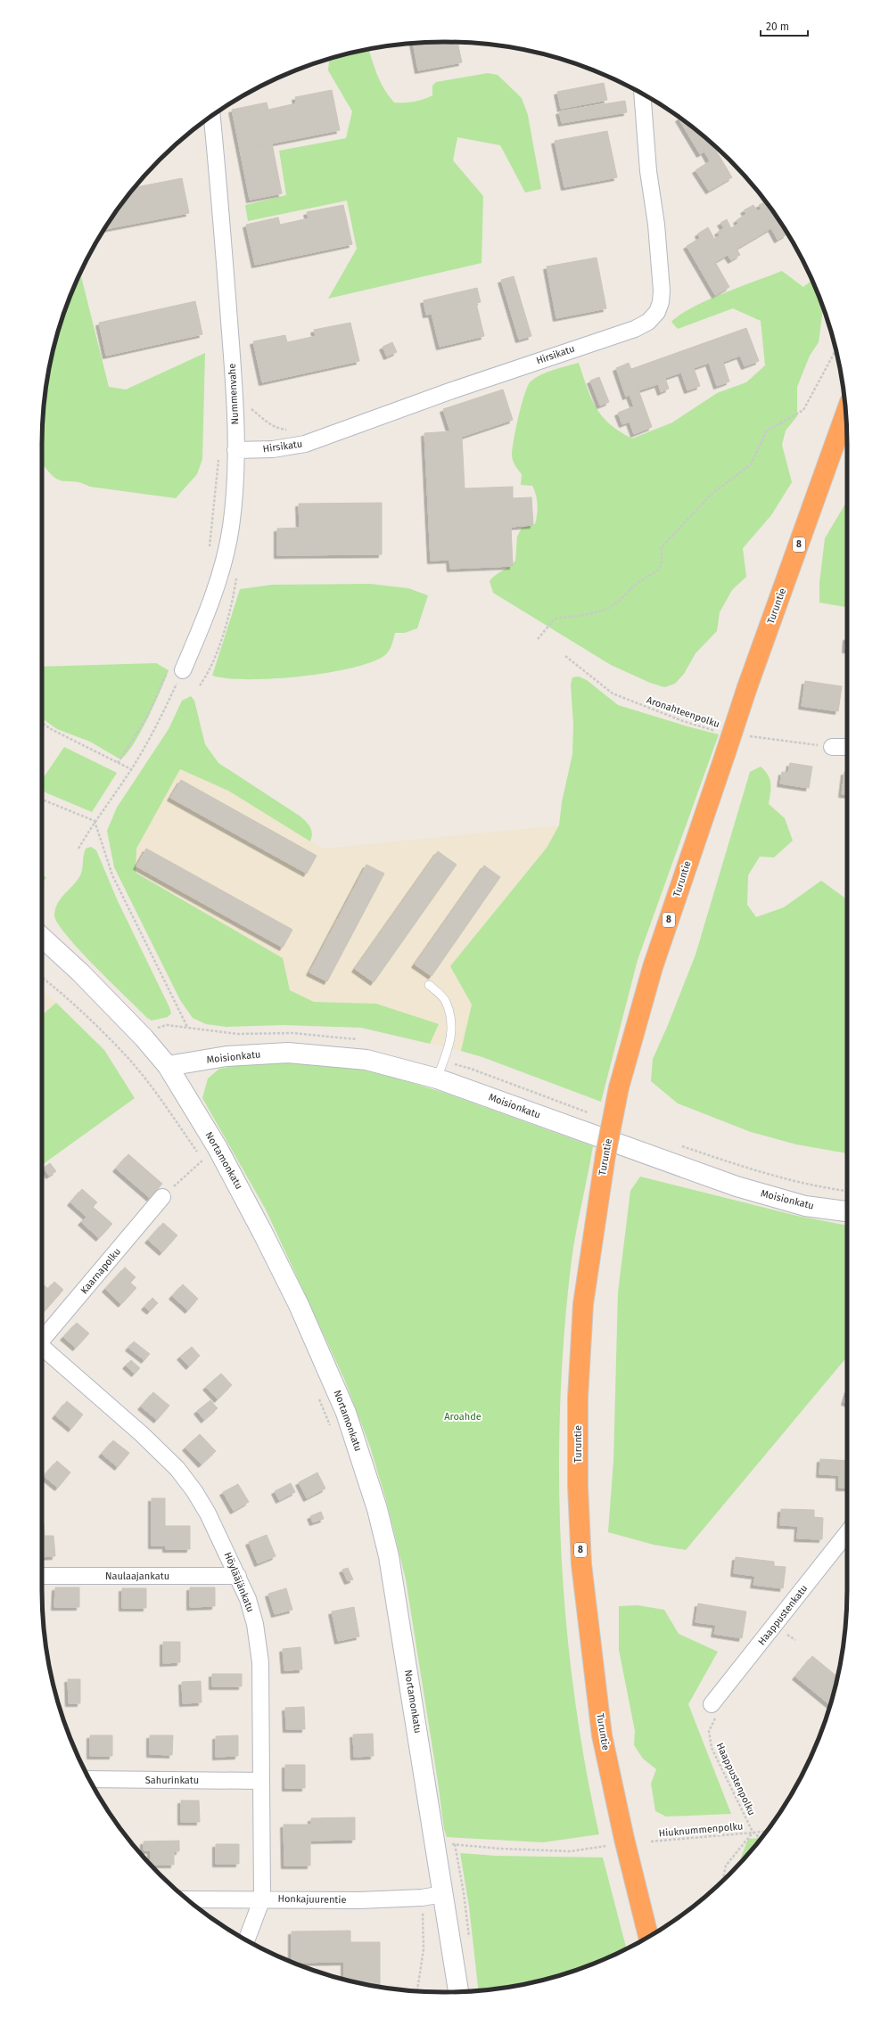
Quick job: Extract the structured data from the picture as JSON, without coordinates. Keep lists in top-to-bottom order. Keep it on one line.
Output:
{"streets":{"highway":["8","Turuntie"],"main road":["Moisionkatu","Nortamonkatu"],"street":["Hirsikatu","Nummenvahe","Kaarnapolku","Naulaajankatu","Höylääjänkatu","Haappustenkatu","Sahurinkatu","Honkajuurentie"],"path":["Aronahteenpolku","Haappustenpolku","Hiuknummenpolku"]},"crossings":[["Hirsikatu","Nummenvahe"],["Moisionkatu","Nortamonkatu"],["Nortamonkatu","Honkajuurentie"],["Naulaajankatu","Höylääjänkatu"],["Höylääjänkatu","Sahurinkatu"],["Höylääjänkatu","Honkajuurentie"],["Haappustenkatu","Haappustenpolku"],["Haappustenpolku","Hiuknummenpolku"]],"parks":["Aroahde"],"scale_bar":"20 m"}
